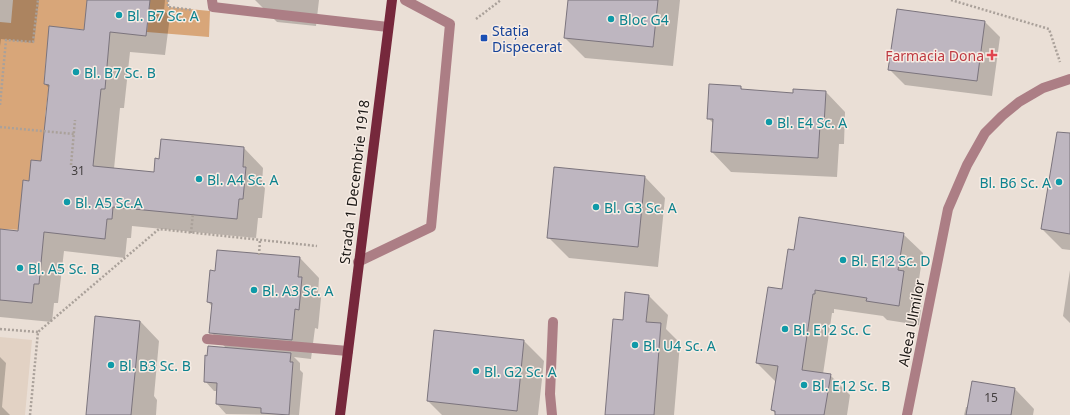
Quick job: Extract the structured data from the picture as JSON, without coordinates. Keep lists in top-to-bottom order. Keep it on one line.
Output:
{"streets":{"main road":["Strada 1 Decembrie 1918"],"street":["Aleea Ulmilor"]},"places":{"other":["Bl. B7 Sc. A","Bloc G4","Bl. B7 Sc. B","Bl. E4 Sc. A","Bl. A4 Sc. A","Bl. B6 Sc. A","Bl. A5 Sc.A","Bl. G3 Sc. A","Bl. E12 Sc. D","Bl. A5 Sc. B","Bl. A3 Sc. A","Bl. E12 Sc. C","Bl. U4 Sc. A","Bl. B3 Sc. B","Bl. G2 Sc. A","Bl. E12 Sc. B"],"transit":["Stația Dispecerat"],"health":["Farmacia Dona"]},"house_numbers":["31","15"]}
